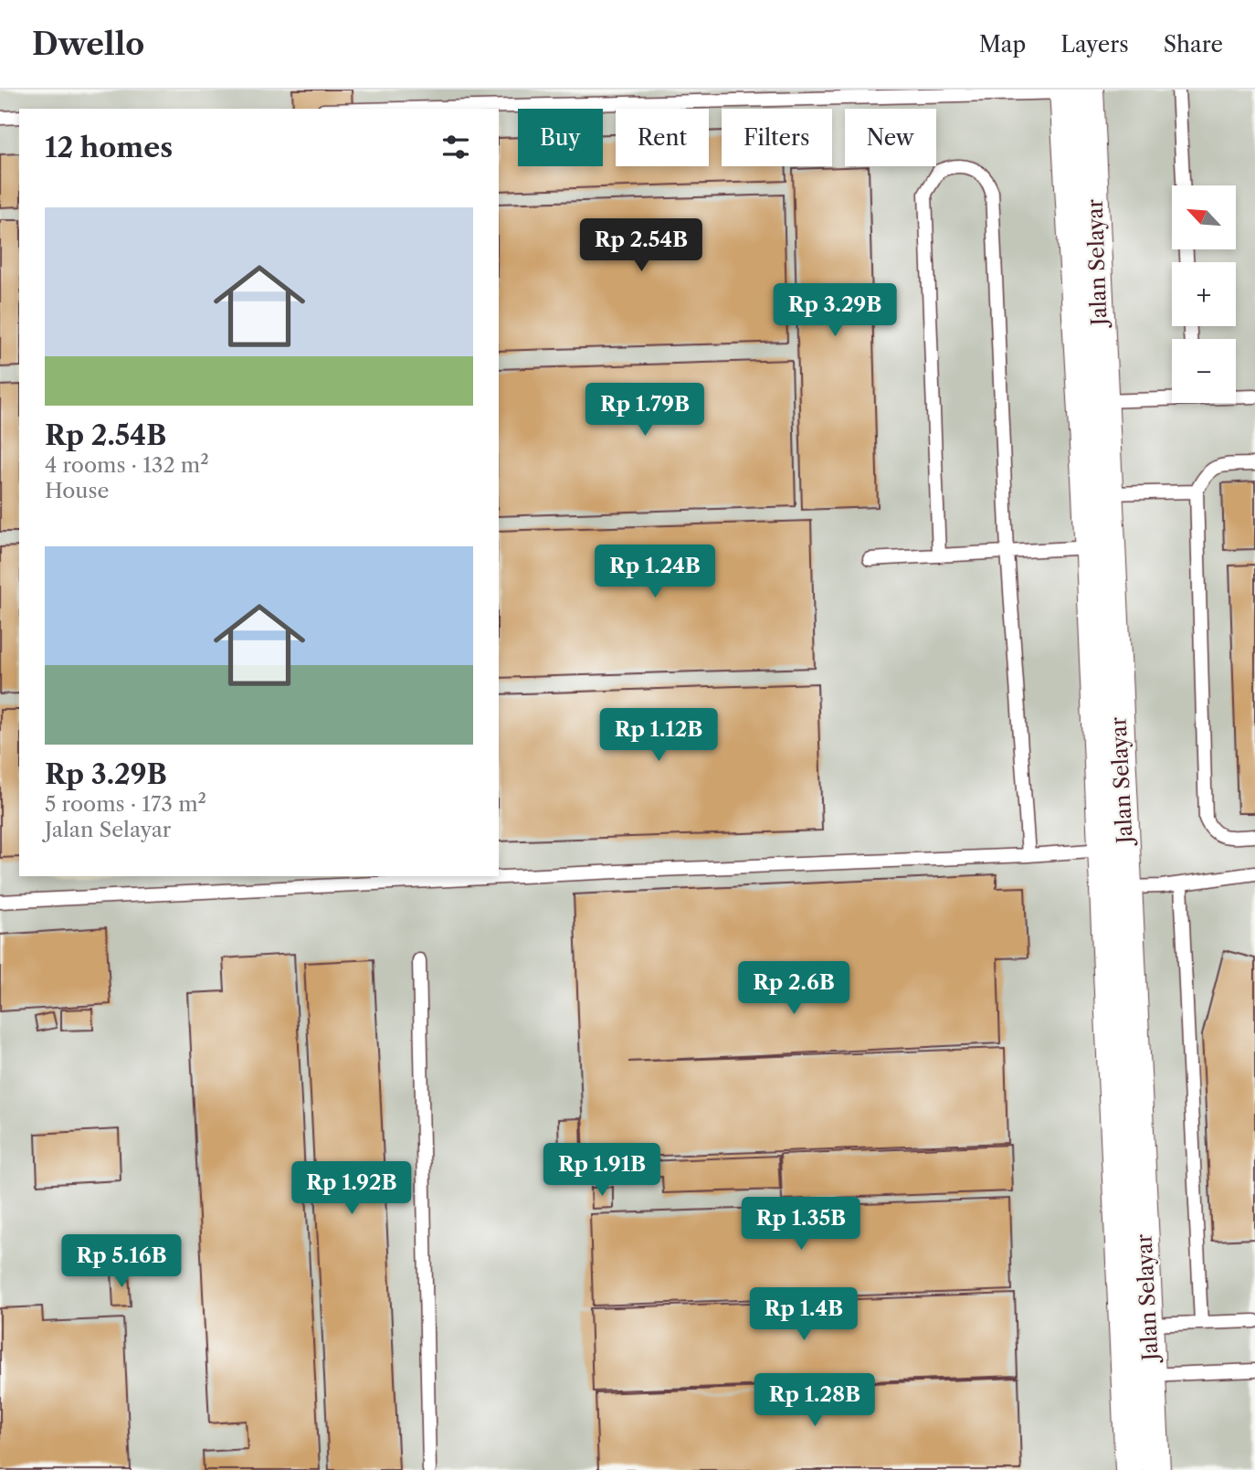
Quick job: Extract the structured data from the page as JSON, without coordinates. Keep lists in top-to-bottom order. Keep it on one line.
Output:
{"streets":{"street":["Jalan Selayar"]},"north":"top left","page":{"header":"Dwello","nav":["Map","Layers","Share"],"chip":["Buy","Rent","Filters","New"],"heading":"12 homes","map_buttons":["+","−"],"list":[{"name":"Rp 2.54B","note":"4 rooms · 132 m² · House"},{"name":"Rp 3.29B","note":"5 rooms · 173 m² · Jalan Selayar"}],"price":["Rp 2.54B","Rp 3.29B","Rp 1.79B","Rp 1.24B","Rp 1.12B","Rp 2.6B","Rp 1.91B","Rp 1.92B","Rp 1.35B","Rp 5.16B","Rp 1.4B","Rp 1.28B"]}}
